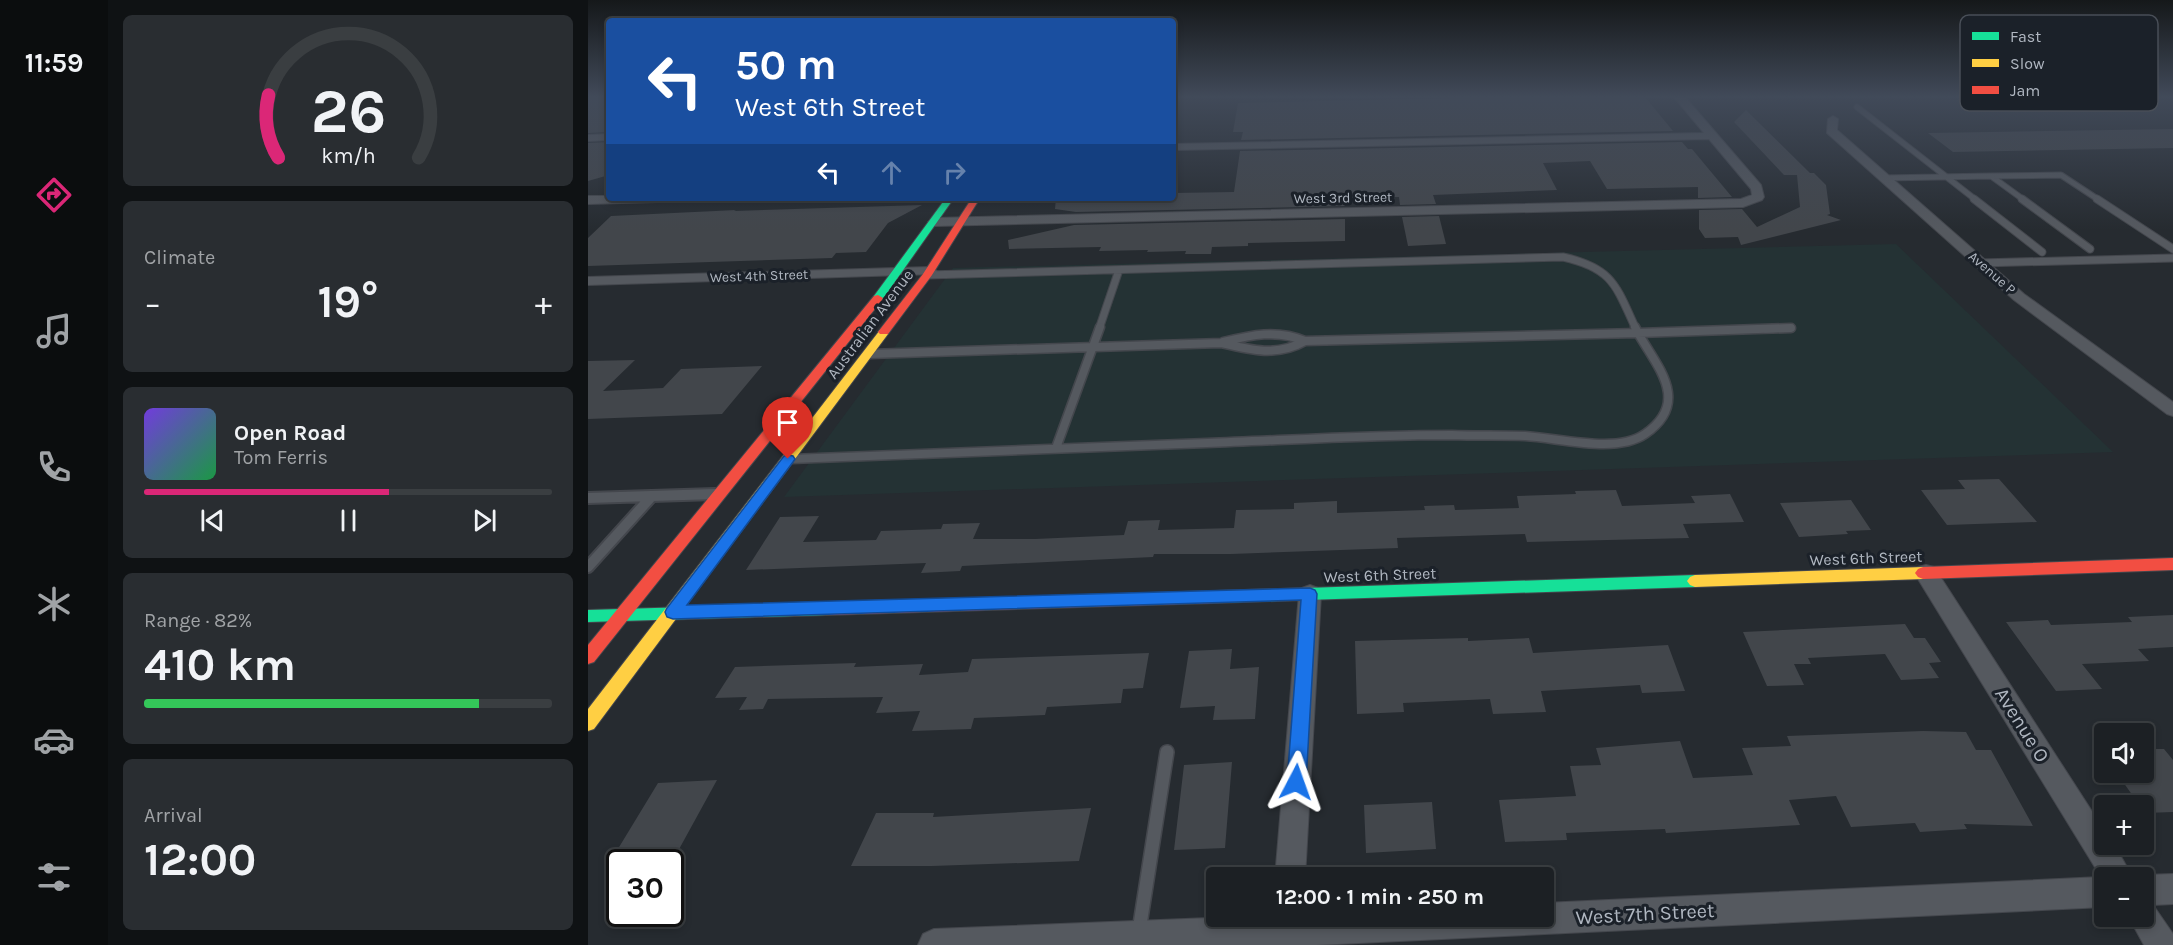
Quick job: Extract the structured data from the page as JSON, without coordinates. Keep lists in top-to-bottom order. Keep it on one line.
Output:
{"streets":{"main road":["Australian Avenue","West 6th Street"],"street":["West 3rd Street","Avenue P","West 4th Street","Avenue O","West 7th Street"]},"crossings":[["West 3rd Street","Australian Avenue"],["West 4th Street","Australian Avenue"],["Australian Avenue","West 6th Street"],["West 6th Street","Avenue O"]],"legend":["Fast","Slow","Jam"],"page":{"tabs":"11:59","turn":["50 m","West 6th Street"],"tile":["Climate",["Range · 82%","410 km"],["Arrival","12:00"]],"heat":["−","19°","+"],"song":["Open Road","Tom Ferris"],"map_buttons":["+","−"],"limit":"30","trip":"12:00 · 1 min · 250 m","gauge":["26","km/h"]}}
